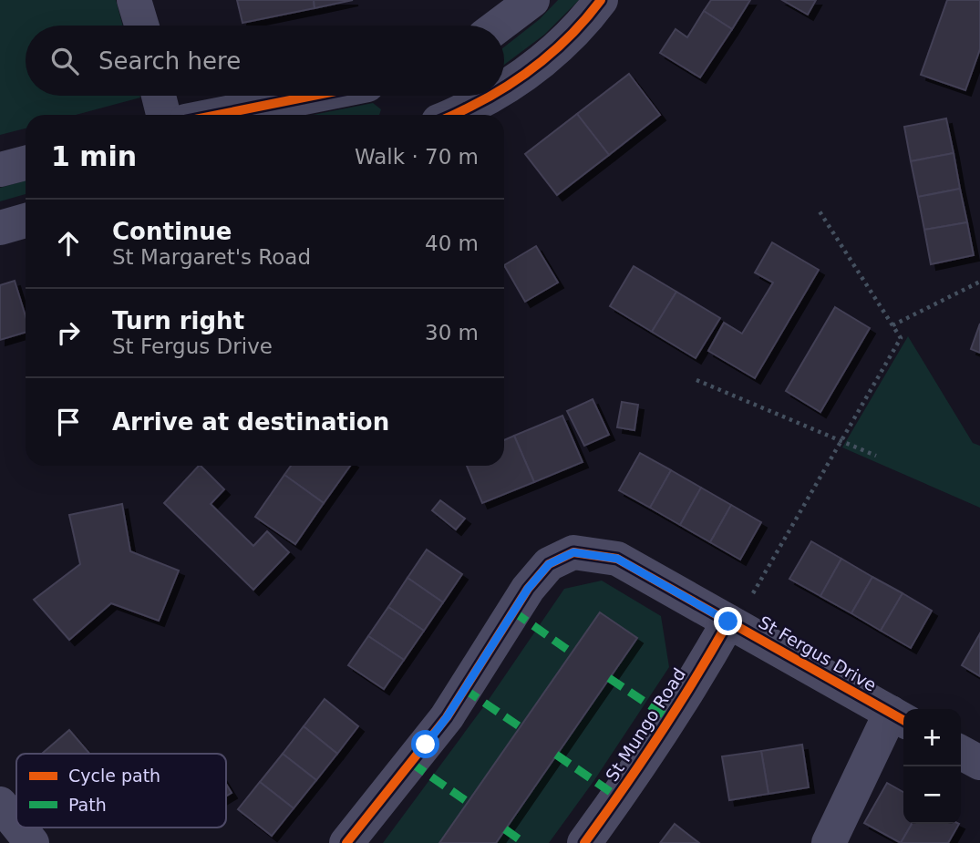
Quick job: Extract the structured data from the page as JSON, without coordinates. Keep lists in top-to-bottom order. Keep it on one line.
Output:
{"streets":{"street":["St Fergus Drive","St Mungo Road"]},"crossings":[["St Fergus Drive","St Mungo Road"]],"legend":["Cycle path","Path"],"page":{"search":"Search here","heading":["1 min","Walk · 70 m"],"list":[["Continue","St Margaret's Road","40 m"],["Turn right","St Fergus Drive","30 m"],"Arrive at destination"],"map_buttons":["+","−"]}}
